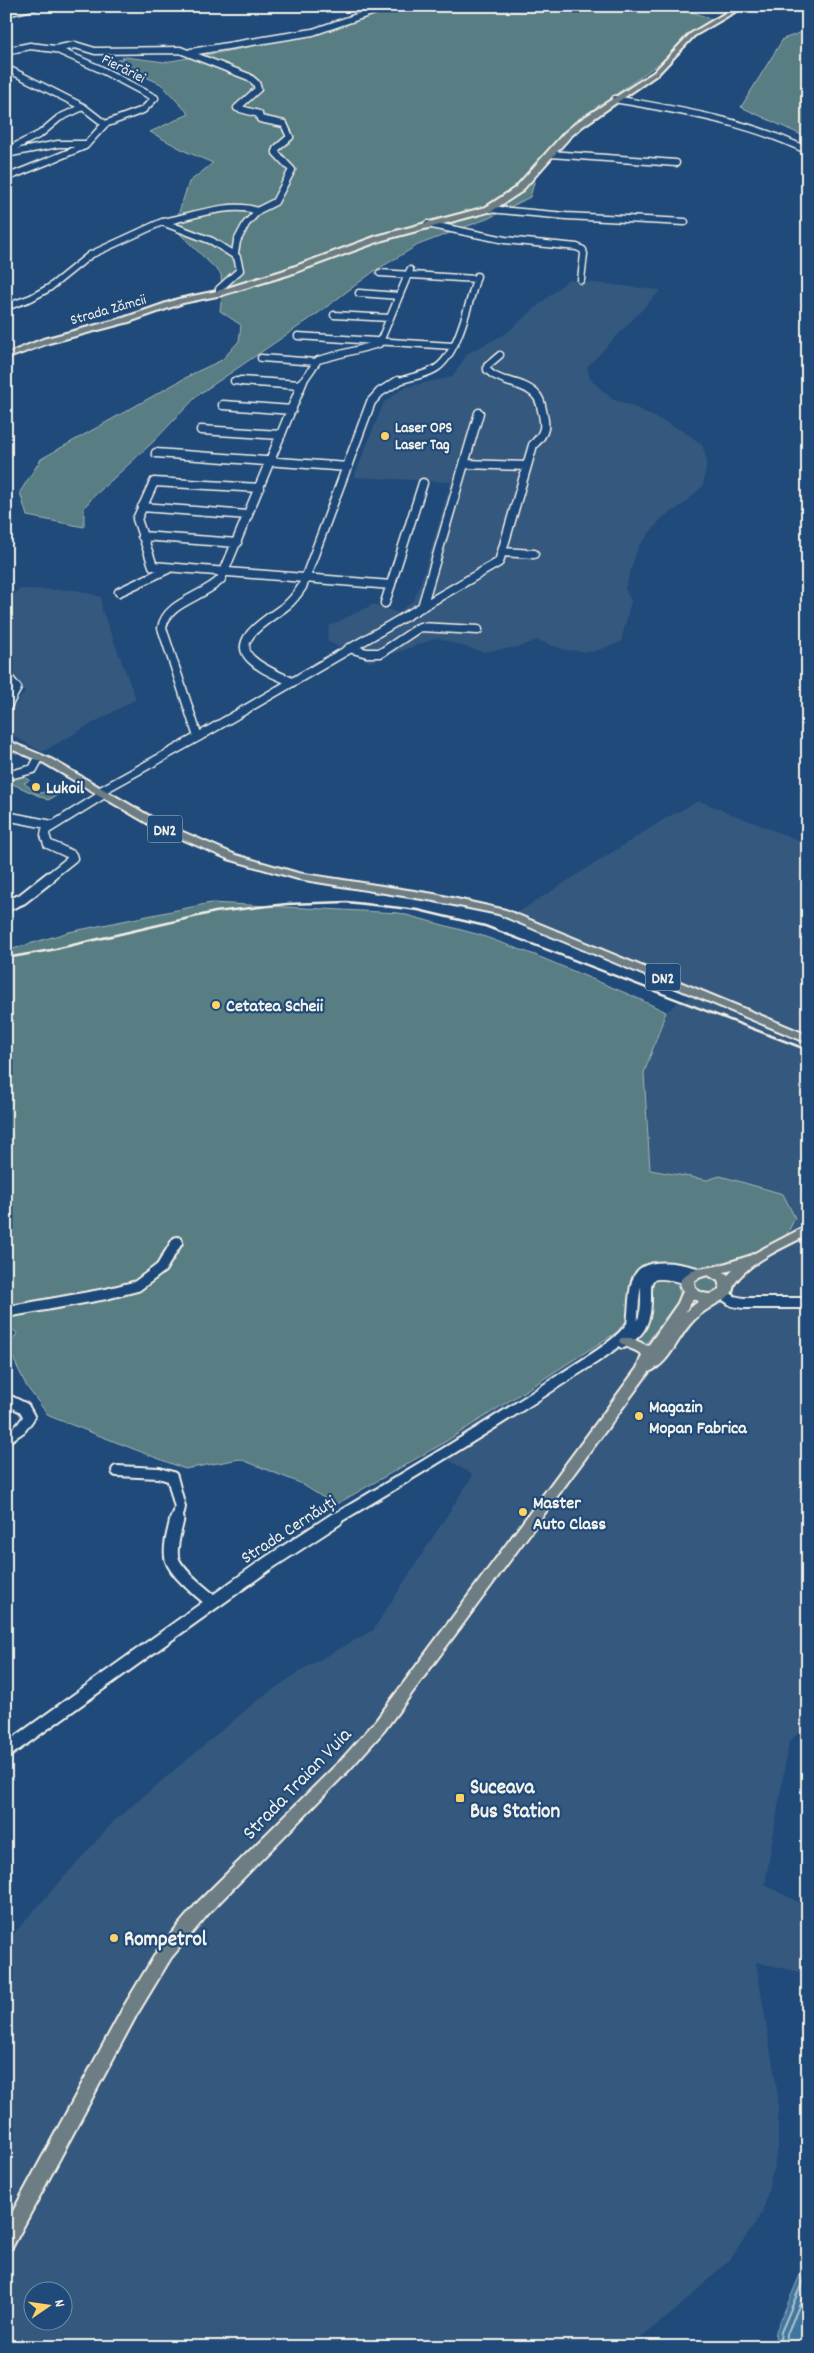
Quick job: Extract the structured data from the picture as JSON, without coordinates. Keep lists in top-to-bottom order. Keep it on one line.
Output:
{"streets":{"main road":["Strada Zămcii","DN2","Strada Cernăuți","Strada Traian Vuia"],"street":["Fierăriei"]},"crossings":[["Strada Cernăuți","Strada Traian Vuia"]],"places":{"other":["Laser OPS Laser Tag","Lukoil","Cetatea Scheii","Magazin Mopan Fabrica","Master Auto Class","Rompetrol"],"transit":["Suceava Bus Station"]},"north":"right"}
